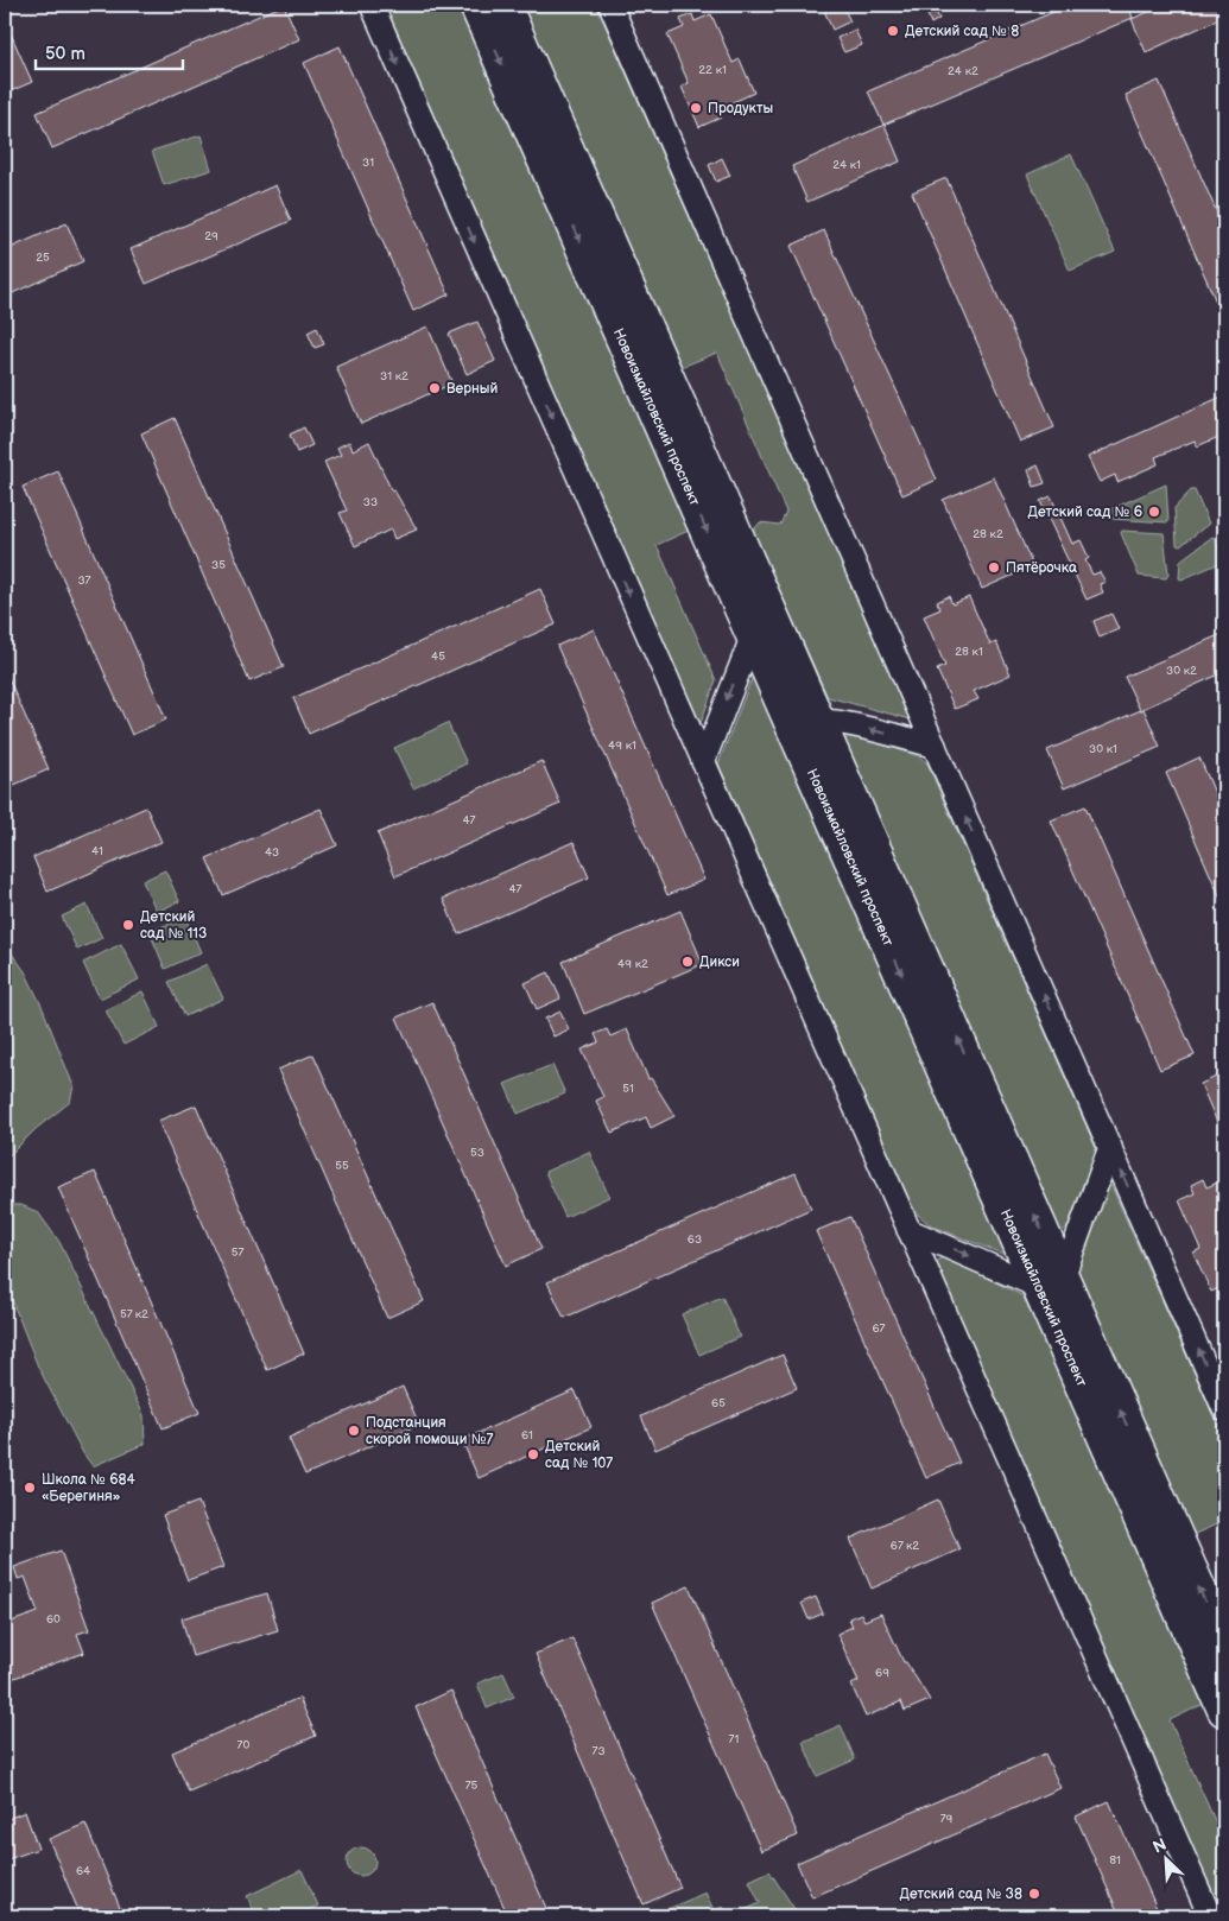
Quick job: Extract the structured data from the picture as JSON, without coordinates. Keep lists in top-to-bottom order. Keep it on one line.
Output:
{"streets":{"street":["Новоизмайловский проспект"]},"places":["Детский сад № 8","Продукты","Верный","Детский сад № 6","Пятёрочка","Детский сад № 113","Дикси","Подстанция скорой помощи №7","Детский сад № 107","Школа № 684 «Берегиня»","Детский сад № 38"],"house_numbers":["22 к1","24 к2","31","24 к1","29","25","31 к2","33","28 к2","35","37","28 к1","45","30 к2","49 к1","30 к1","47","41","43","47","49 к2","51","53","55","63","57","57 к2","67","65","61","67 к2","60","69","71","70","73","75","79","81","64"],"scale_bar":"50 m","north":"top left"}
